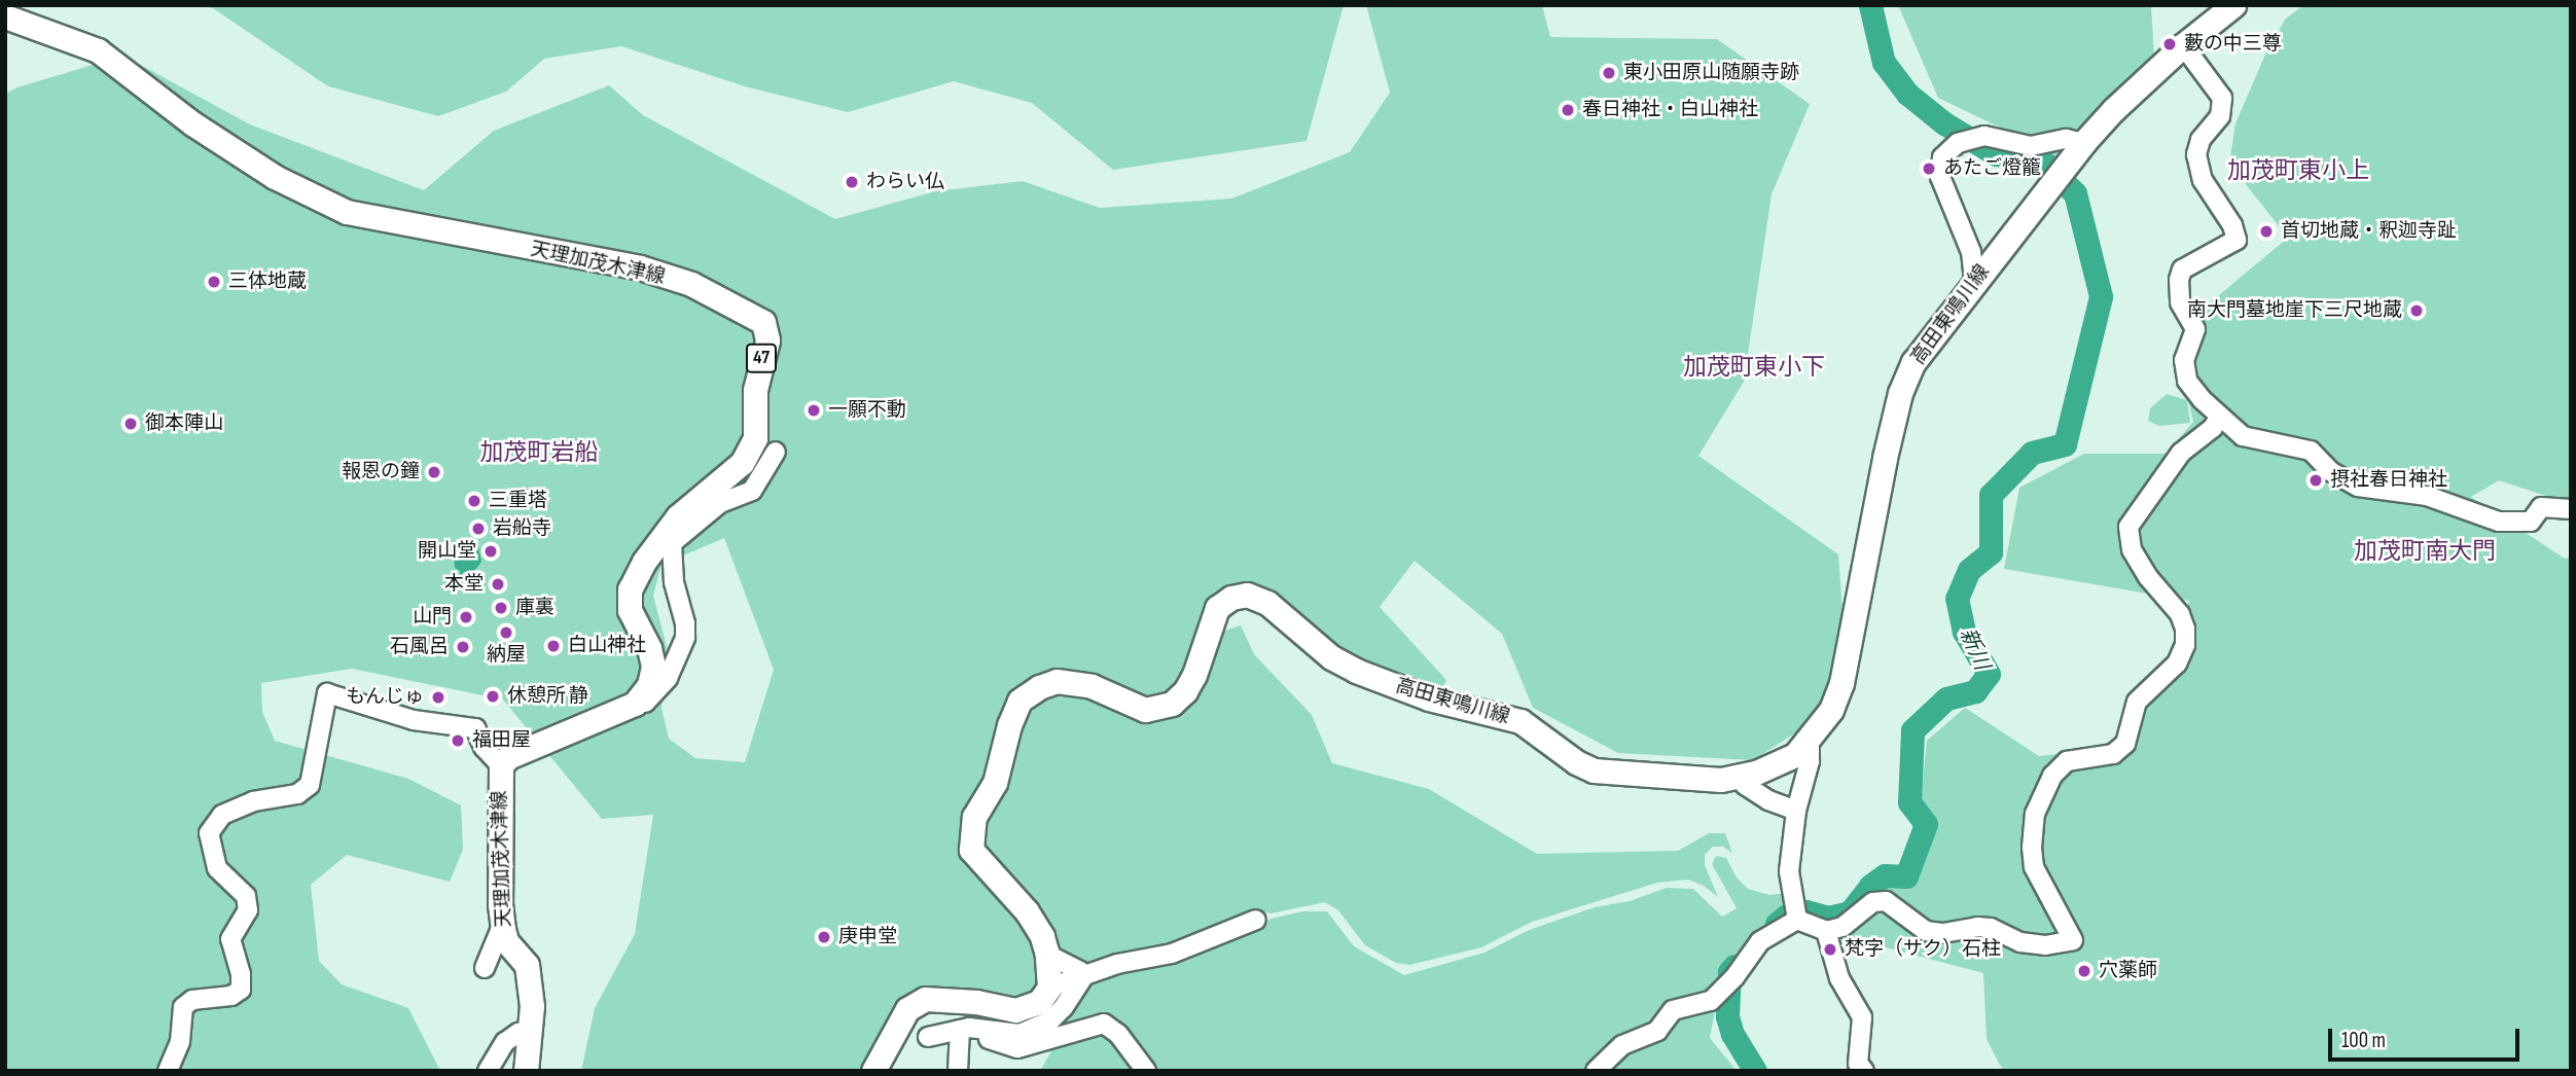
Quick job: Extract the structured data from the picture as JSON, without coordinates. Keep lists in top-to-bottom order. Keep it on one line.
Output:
{"streets":{"main road":["天理加茂木津線","高田東鳴川線","47"]},"districts":["加茂町東小上","加茂町東小下","加茂町岩船","加茂町南大門"],"water":["新川"],"places":["藪の中三尊","東小田原山随願寺跡","春日神社・白山神社","あたご燈籠","わらい仏","首切地蔵・釈迦寺趾","三体地蔵","南大門墓地崖下三尺地蔵","一願不動","御本陣山","報恩の鐘","摂社春日神社","三重塔","岩船寺","開山堂","本堂","庫裏","山門","納屋","白山神社","石風呂","休憩所 静","もんじゅ","福田屋","庚申堂","梵字（サク）石柱","穴薬師"],"scale_bar":"100 m"}
